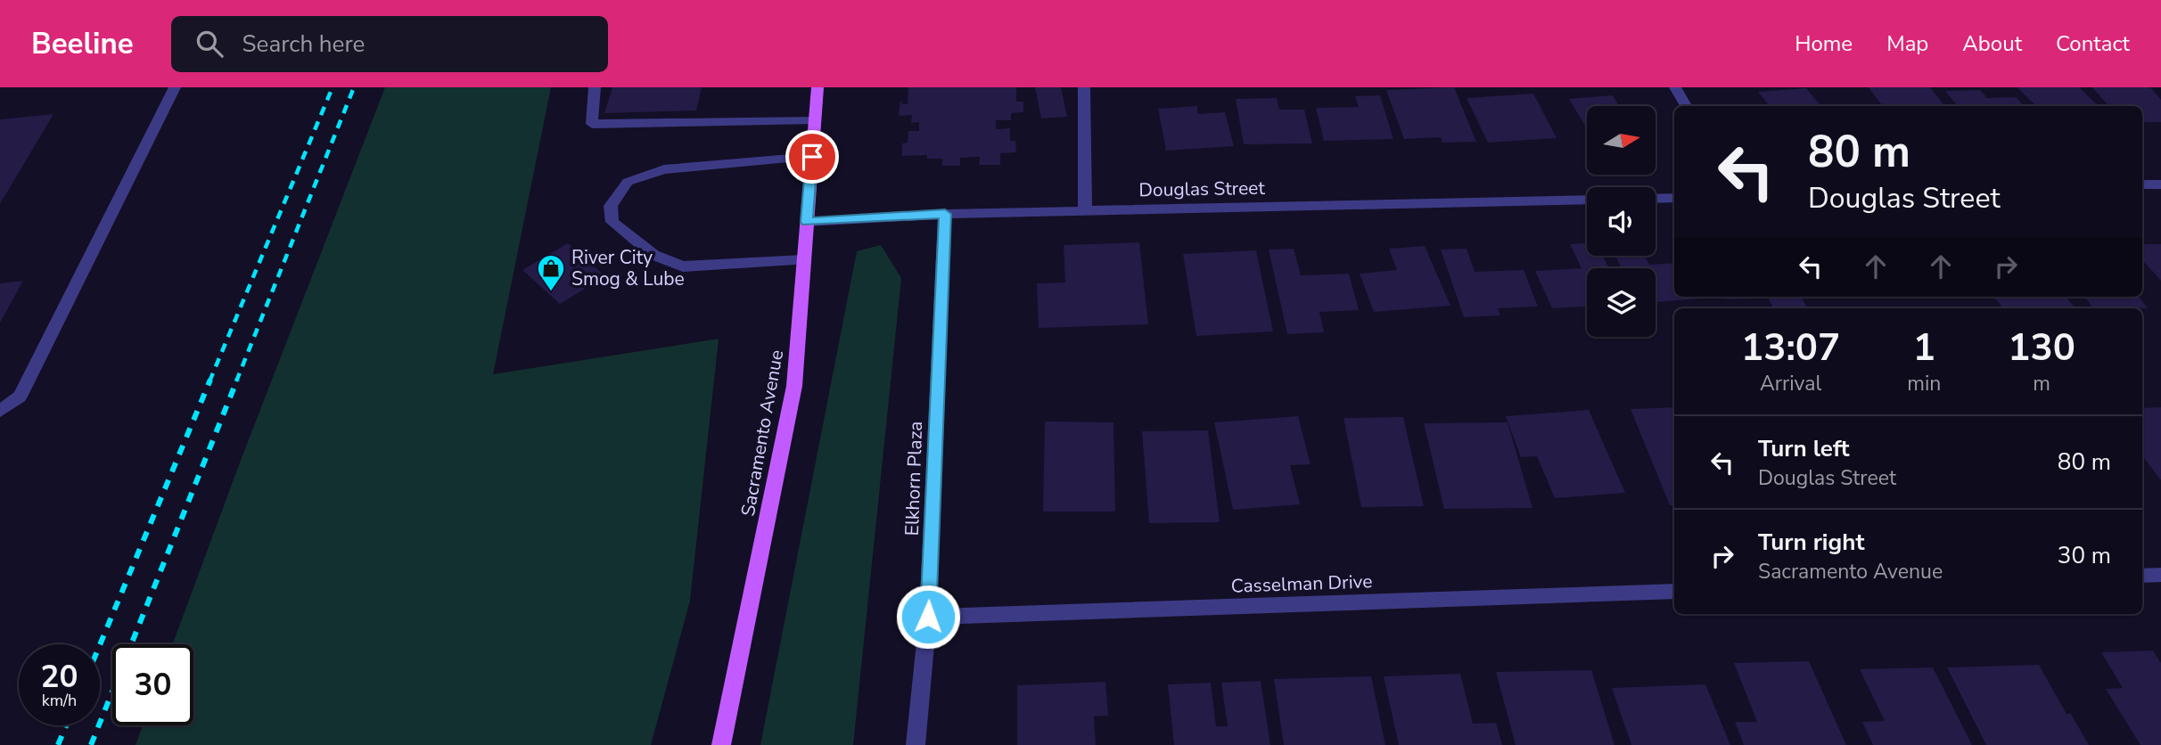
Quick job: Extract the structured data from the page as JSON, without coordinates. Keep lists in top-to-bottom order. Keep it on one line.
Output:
{"streets":{"main road":["Sacramento Avenue"],"street":["Douglas Street","Elkhorn Plaza","Casselman Drive"]},"crossings":[["Douglas Street","Sacramento Avenue"],["Douglas Street","Elkhorn Plaza"],["Elkhorn Plaza","Casselman Drive"]],"places":{"shop":["River City Smog & Lube"]},"north":"right","page":{"header":"Beeline","search":"Search here","nav":["Home","Map","About","Contact"],"turn":["80 m","Douglas Street"],"eta":["13:07","Arrival","1","min","130","m"],"list":[{"name":"Turn left","note":"Douglas Street","value":"80 m"},{"name":"Turn right","note":"Sacramento Avenue","value":"30 m"}],"speed":"20 km/h","limit":"30"}}
